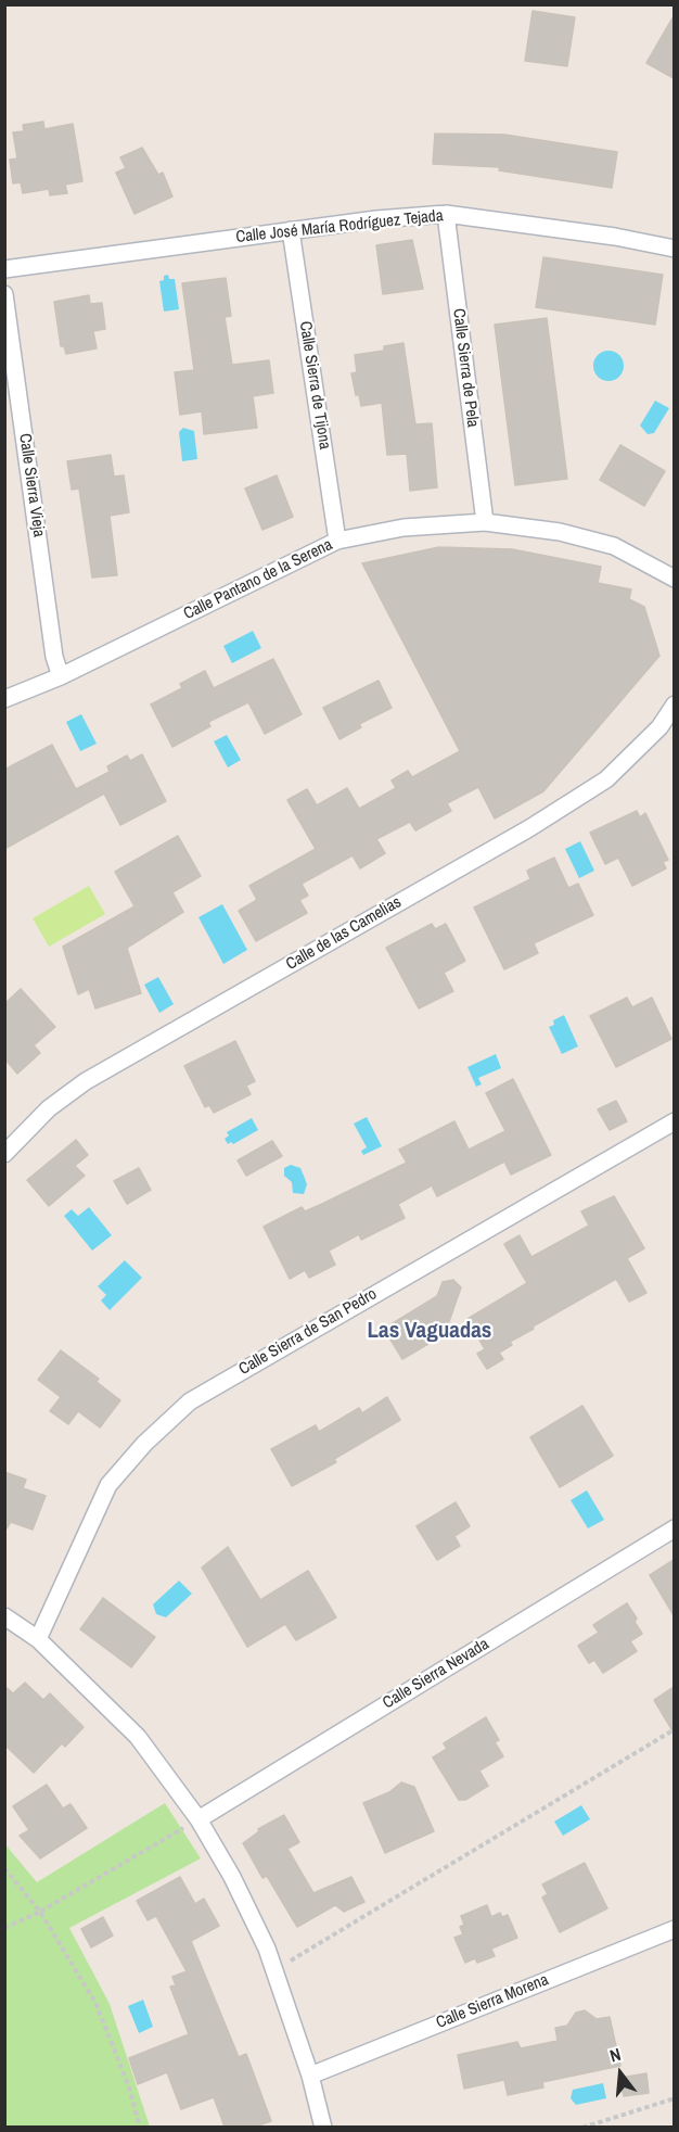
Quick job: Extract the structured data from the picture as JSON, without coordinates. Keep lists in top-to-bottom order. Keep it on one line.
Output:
{"streets":{"street":["Calle José María Rodríguez Tejada","Calle Sierra de Pela","Calle Sierra de Tijona","Calle Sierra Vieja","Calle Pantano de la Serena","Calle de las Camelias","Calle Sierra de San Pedro","Calle Sierra Nevada","Calle Sierra Morena"]},"crossings":[["Calle José María Rodríguez Tejada","Calle Sierra de Pela"],["Calle José María Rodríguez Tejada","Calle Sierra de Tijona"],["Calle Sierra de Pela","Calle Pantano de la Serena"],["Calle Sierra de Tijona","Calle Pantano de la Serena"],["Calle Sierra Vieja","Calle Pantano de la Serena"]],"districts":["Las Vaguadas"],"north":"top"}
